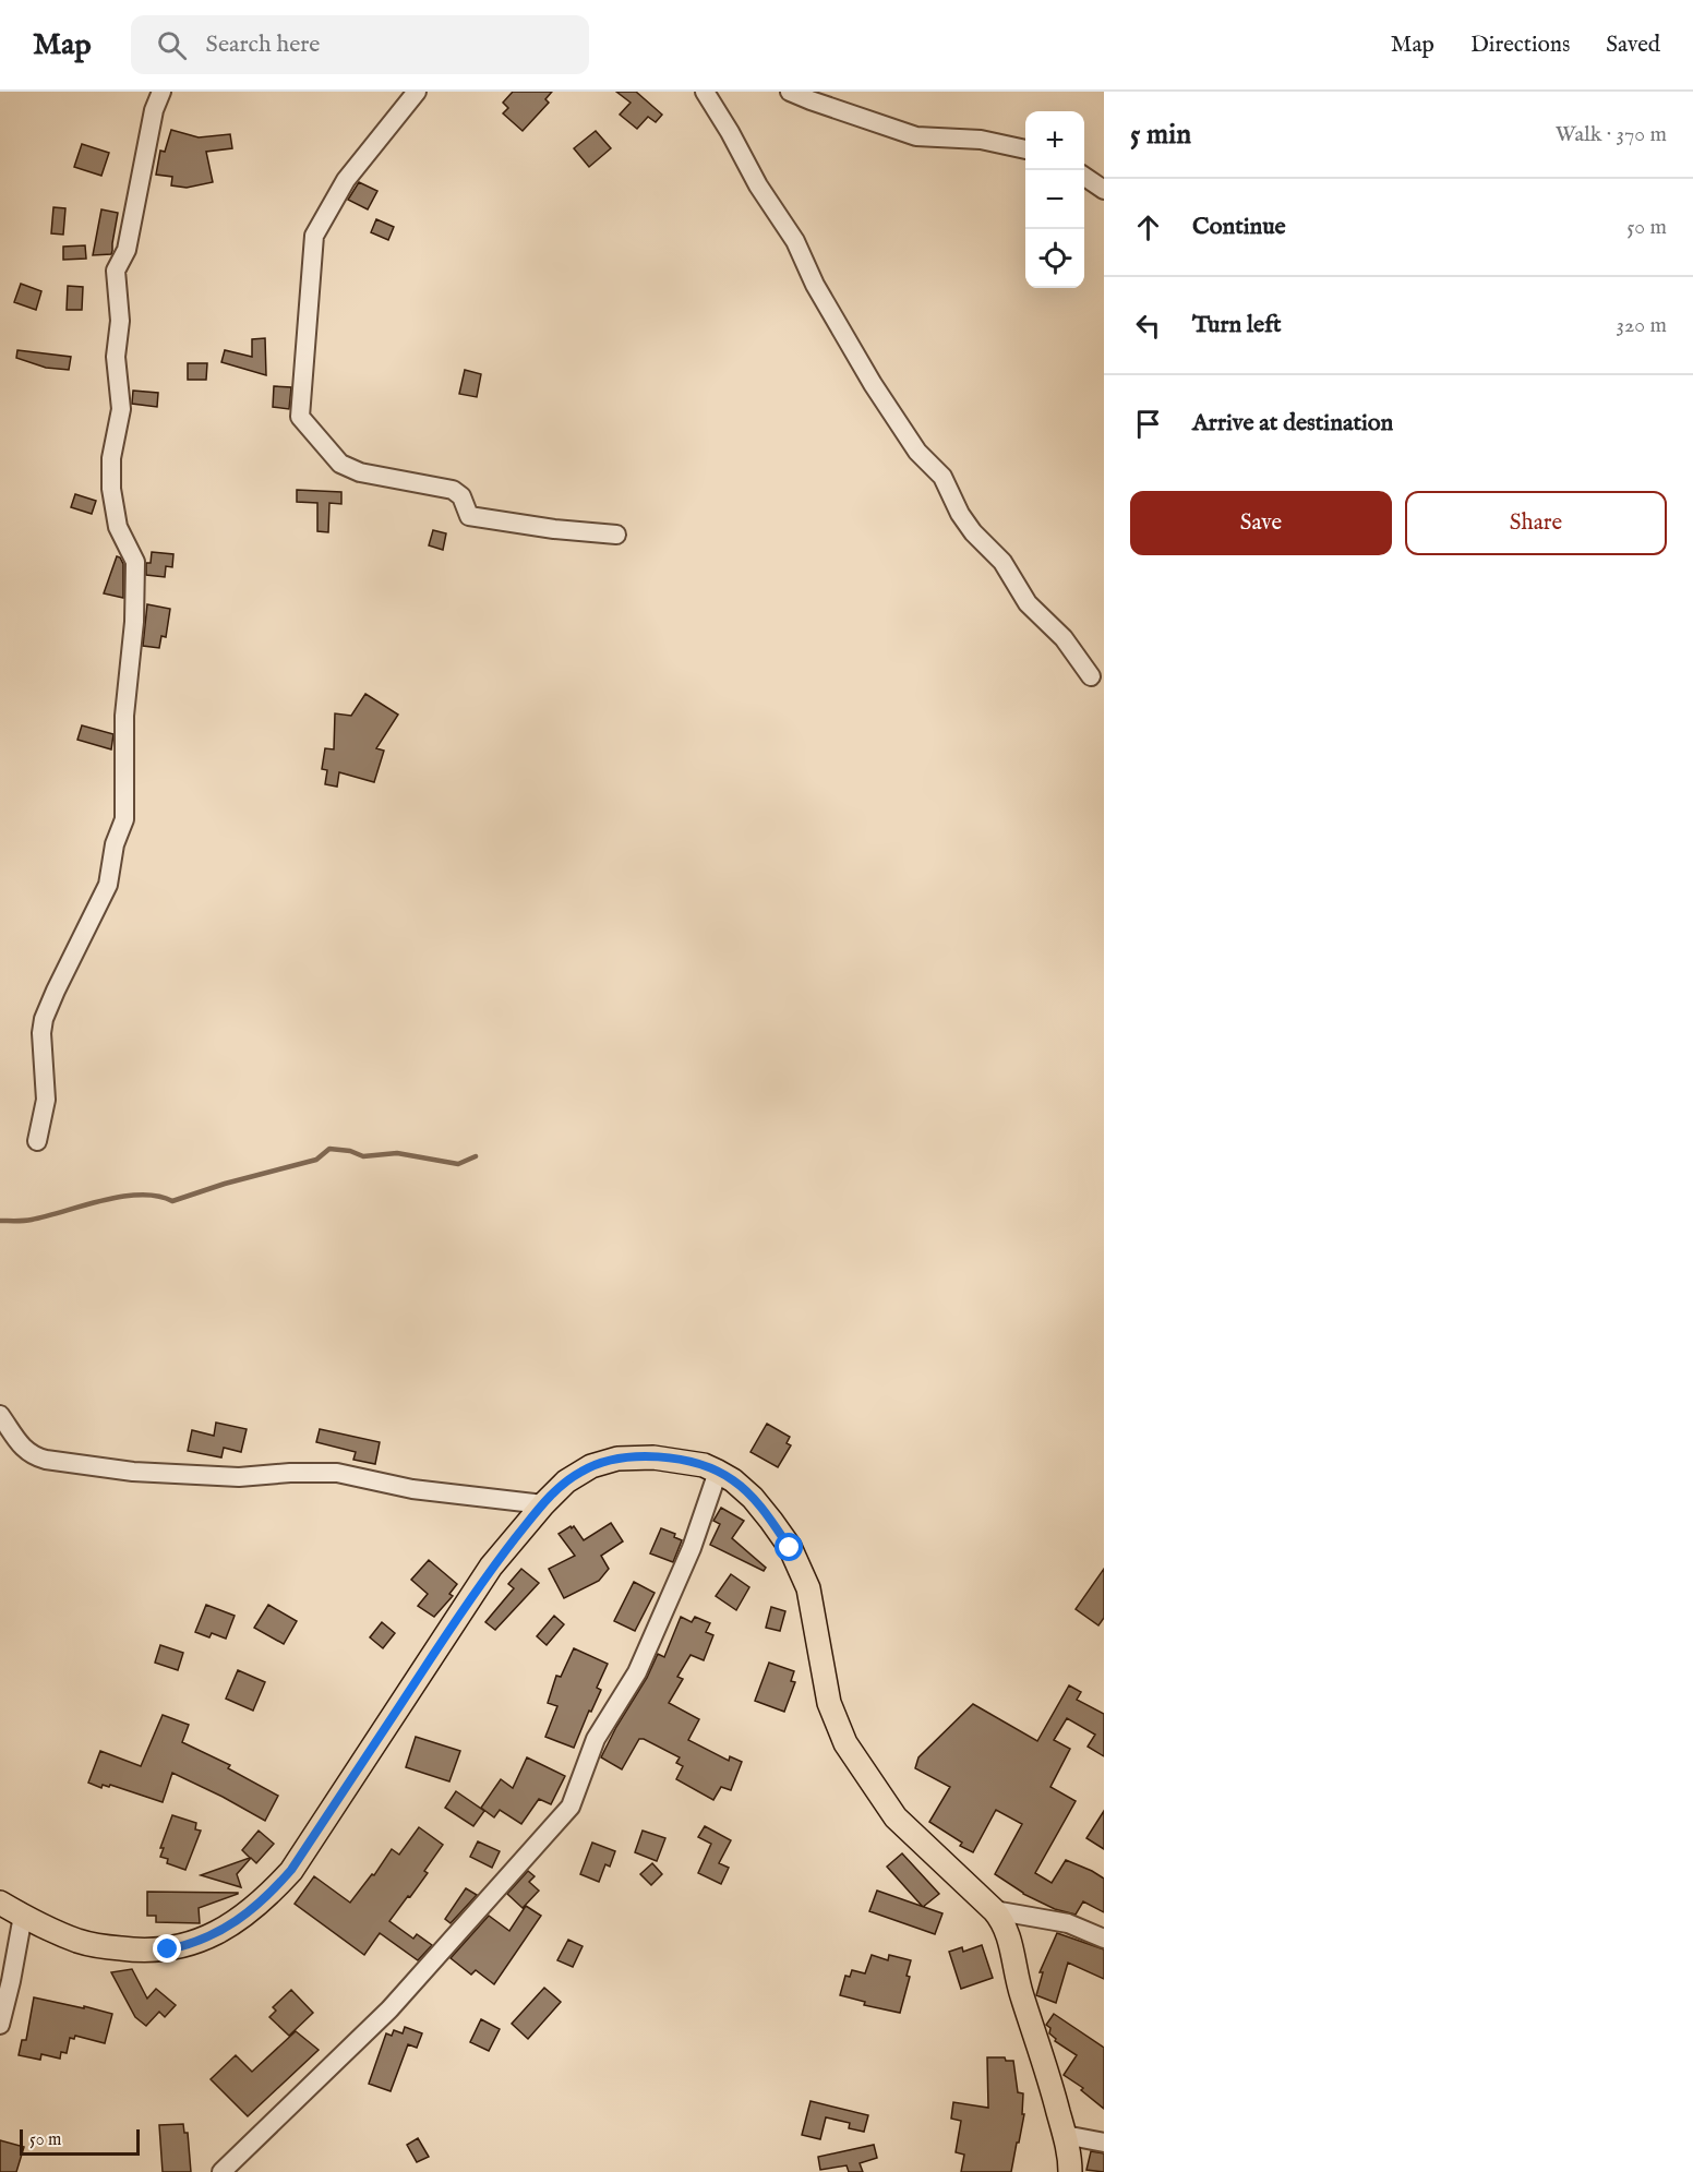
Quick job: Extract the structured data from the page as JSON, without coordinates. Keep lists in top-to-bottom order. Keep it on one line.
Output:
{"scale_bar":"50 m","page":{"header":"Map","search":"Search here","nav":["Map","Directions","Saved"],"heading":["5 min","Walk · 370 m"],"map_buttons":["+","−"],"list":[["Continue","50 m"],["Turn left","320 m"],"Arrive at destination"],"buttons":["Save","Share"],"scale":"50 m"}}
